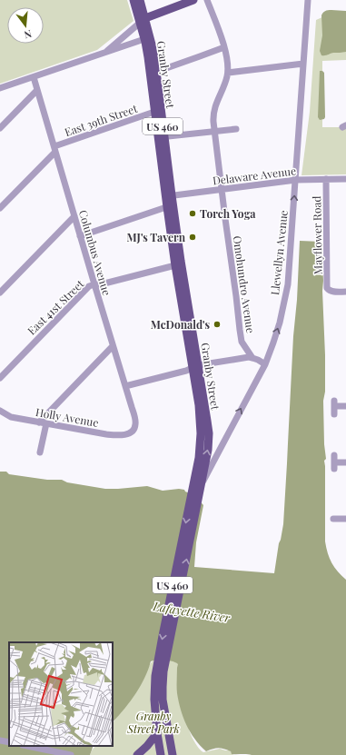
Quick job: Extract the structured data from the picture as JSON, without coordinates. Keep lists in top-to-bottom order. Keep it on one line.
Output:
{"streets":{"main road":["Granby Street","US 460"],"street":["East 39th Street","Delaware Avenue","Mayflower Road","Columbus Avenue","Llewellyn Avenue","Omohundro Avenue","East 41st Street","Holly Avenue"]},"crossings":[["Granby Street","East 39th Street"],["Granby Street","Delaware Avenue"],["Granby Street","Llewellyn Avenue"],["Granby Street","East 41st Street"],["East 39th Street","Columbus Avenue"],["Delaware Avenue","Mayflower Road"],["Delaware Avenue","Llewellyn Avenue"],["Delaware Avenue","Omohundro Avenue"],["Columbus Avenue","East 41st Street"],["Columbus Avenue","Holly Avenue"]],"one_way":["Llewellyn Avenue"],"water":["Lafayette River"],"parks":["Granby Street Park"],"places":["Torch Yoga","MJ's Tavern","McDonald's"],"north":"bottom"}
